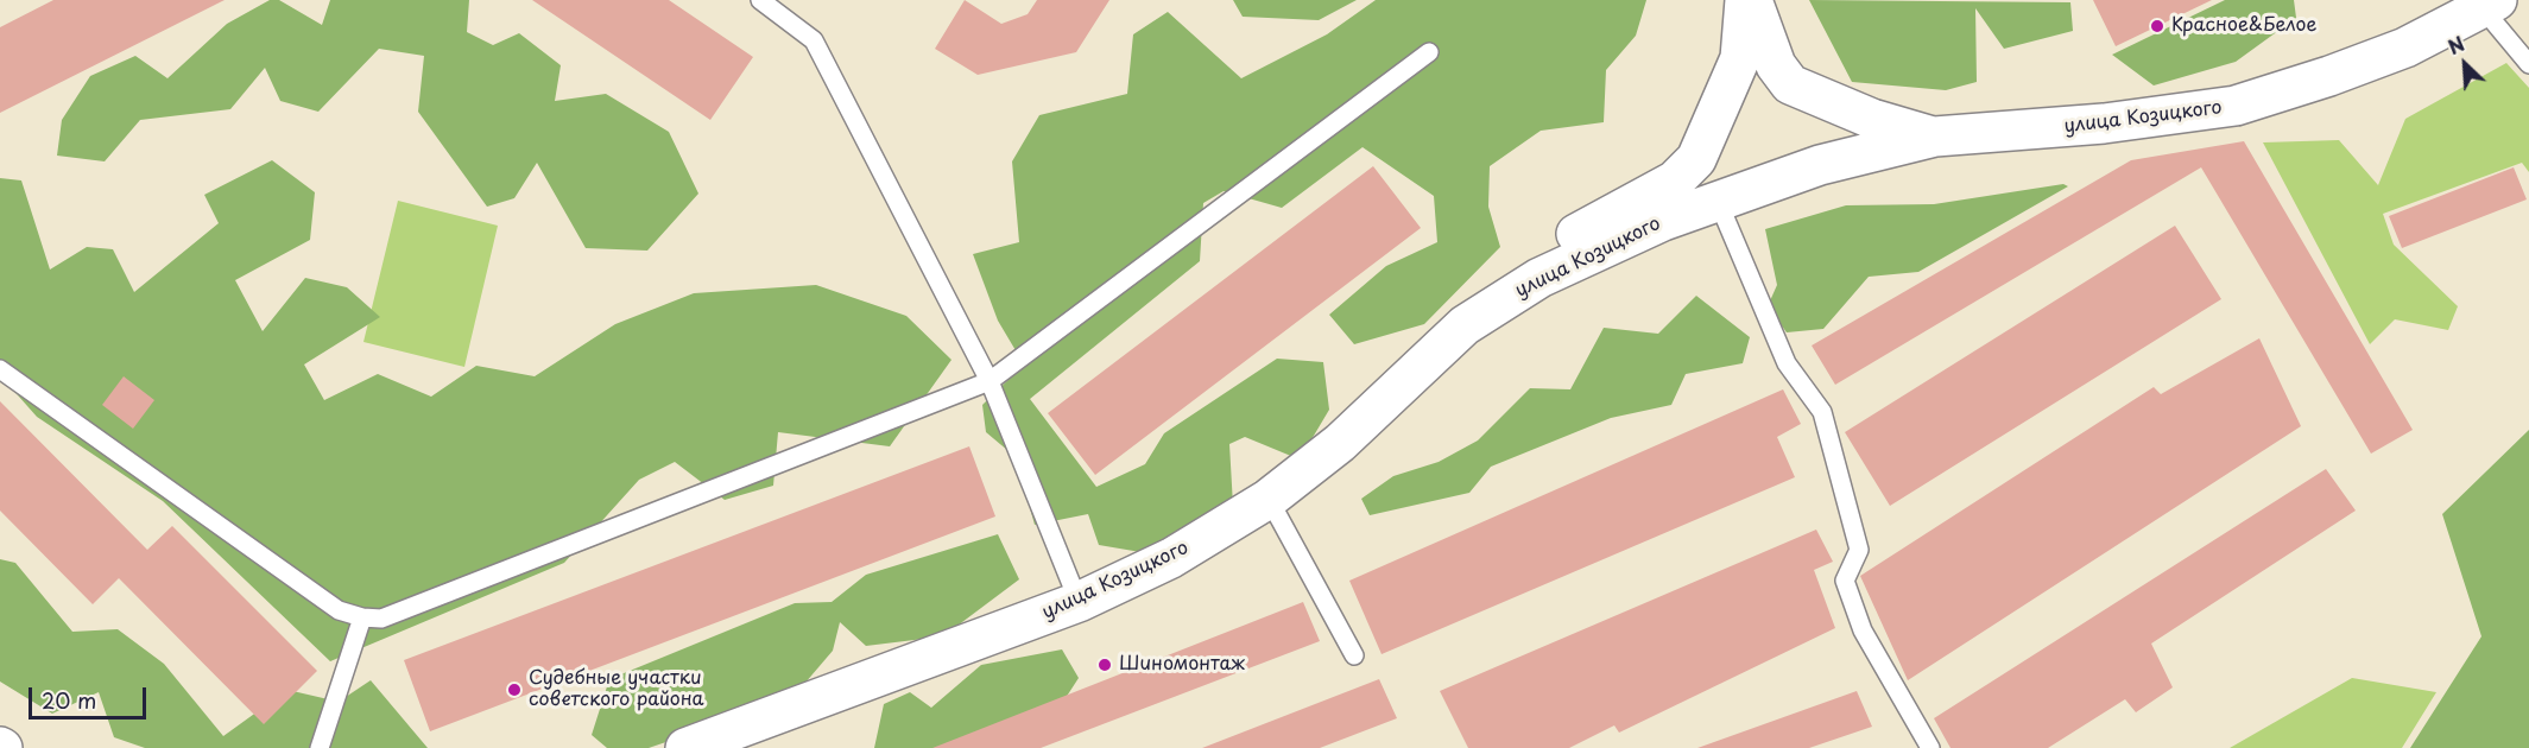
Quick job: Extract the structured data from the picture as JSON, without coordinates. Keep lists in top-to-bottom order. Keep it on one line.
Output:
{"streets":{"street":["улица Козицкого"]},"places":["Красное&Белое","Шиномонтаж","Судебные участки советского района"],"scale_bar":"20 m","north":"top left"}
